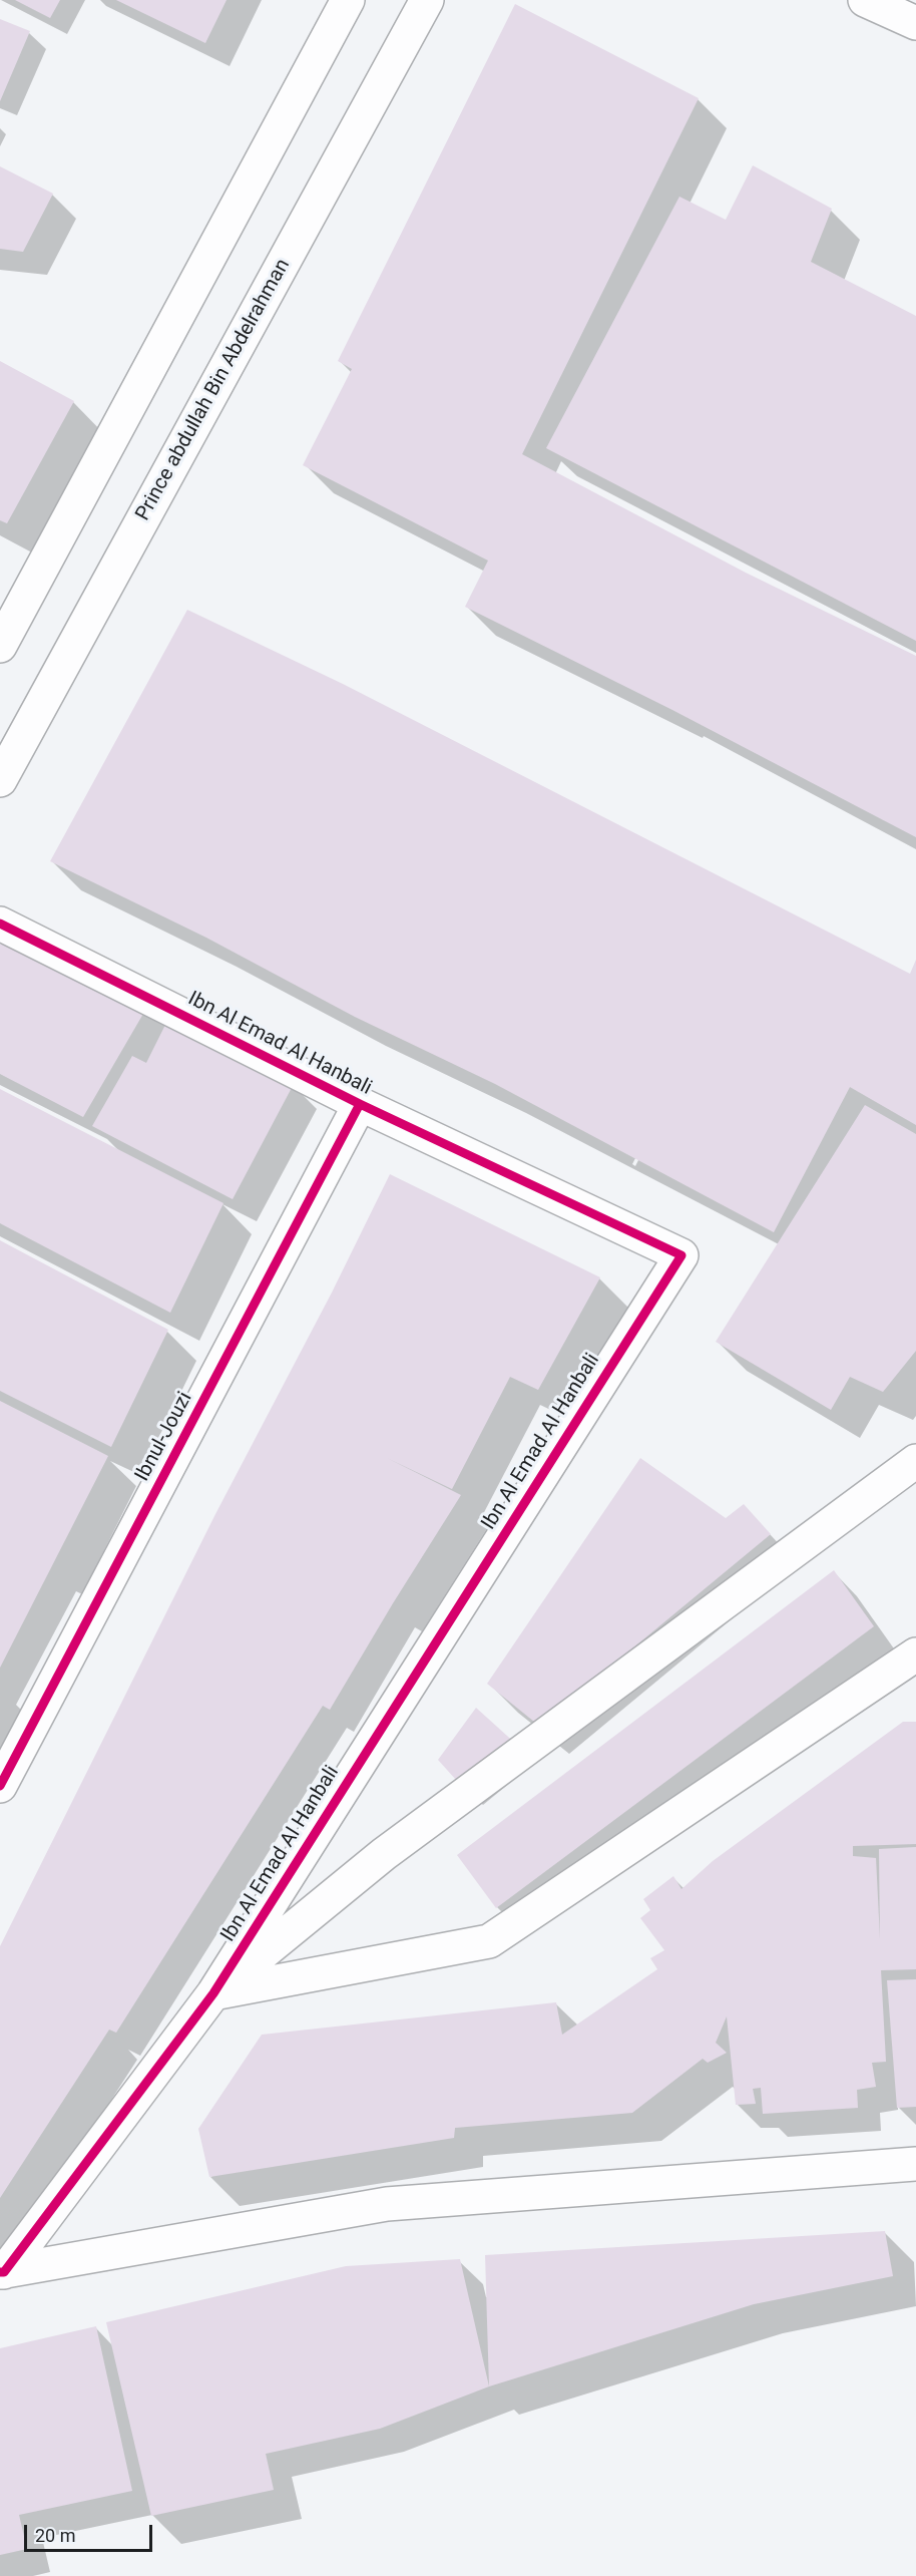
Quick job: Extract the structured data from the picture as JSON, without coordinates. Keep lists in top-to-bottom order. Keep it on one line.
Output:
{"streets":{"street":["Prince abdullah Bin Abdelrahman","Ibn Al Emad Al Hanbali","Ibnul-Jouzi"]},"crossings":[["Ibn Al Emad Al Hanbali","Ibnul-Jouzi"]],"scale_bar":"20 m"}
